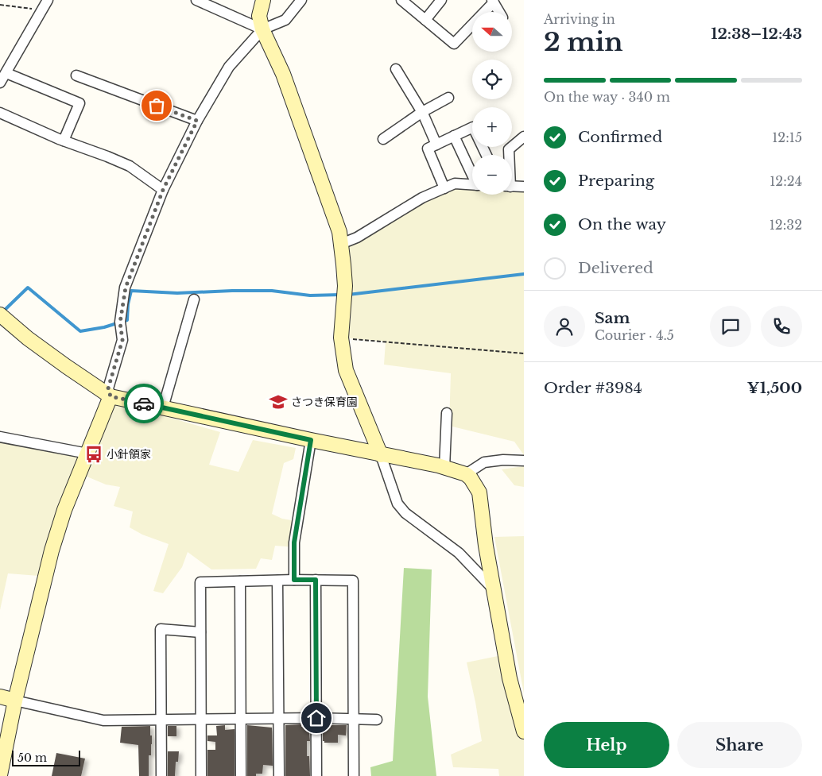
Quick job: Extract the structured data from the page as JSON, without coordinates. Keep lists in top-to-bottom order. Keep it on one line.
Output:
{"places":{"school or university":["さつき保育園"],"bus stop":["小針領家"]},"scale_bar":"50 m","north":"left","page":{"heading":["2 min","Arriving in","12:38–12:43"],"panel":["Sam","Courier · 4.5","Order #3984","¥1,500"],"map_buttons":["+","−"],"bar":"On the way · 340 m","list":[["Confirmed","12:15"],["Preparing","12:24"],["On the way","12:32"],"Delivered"],"buttons":["Help","Share"],"scale":"50 m"}}
